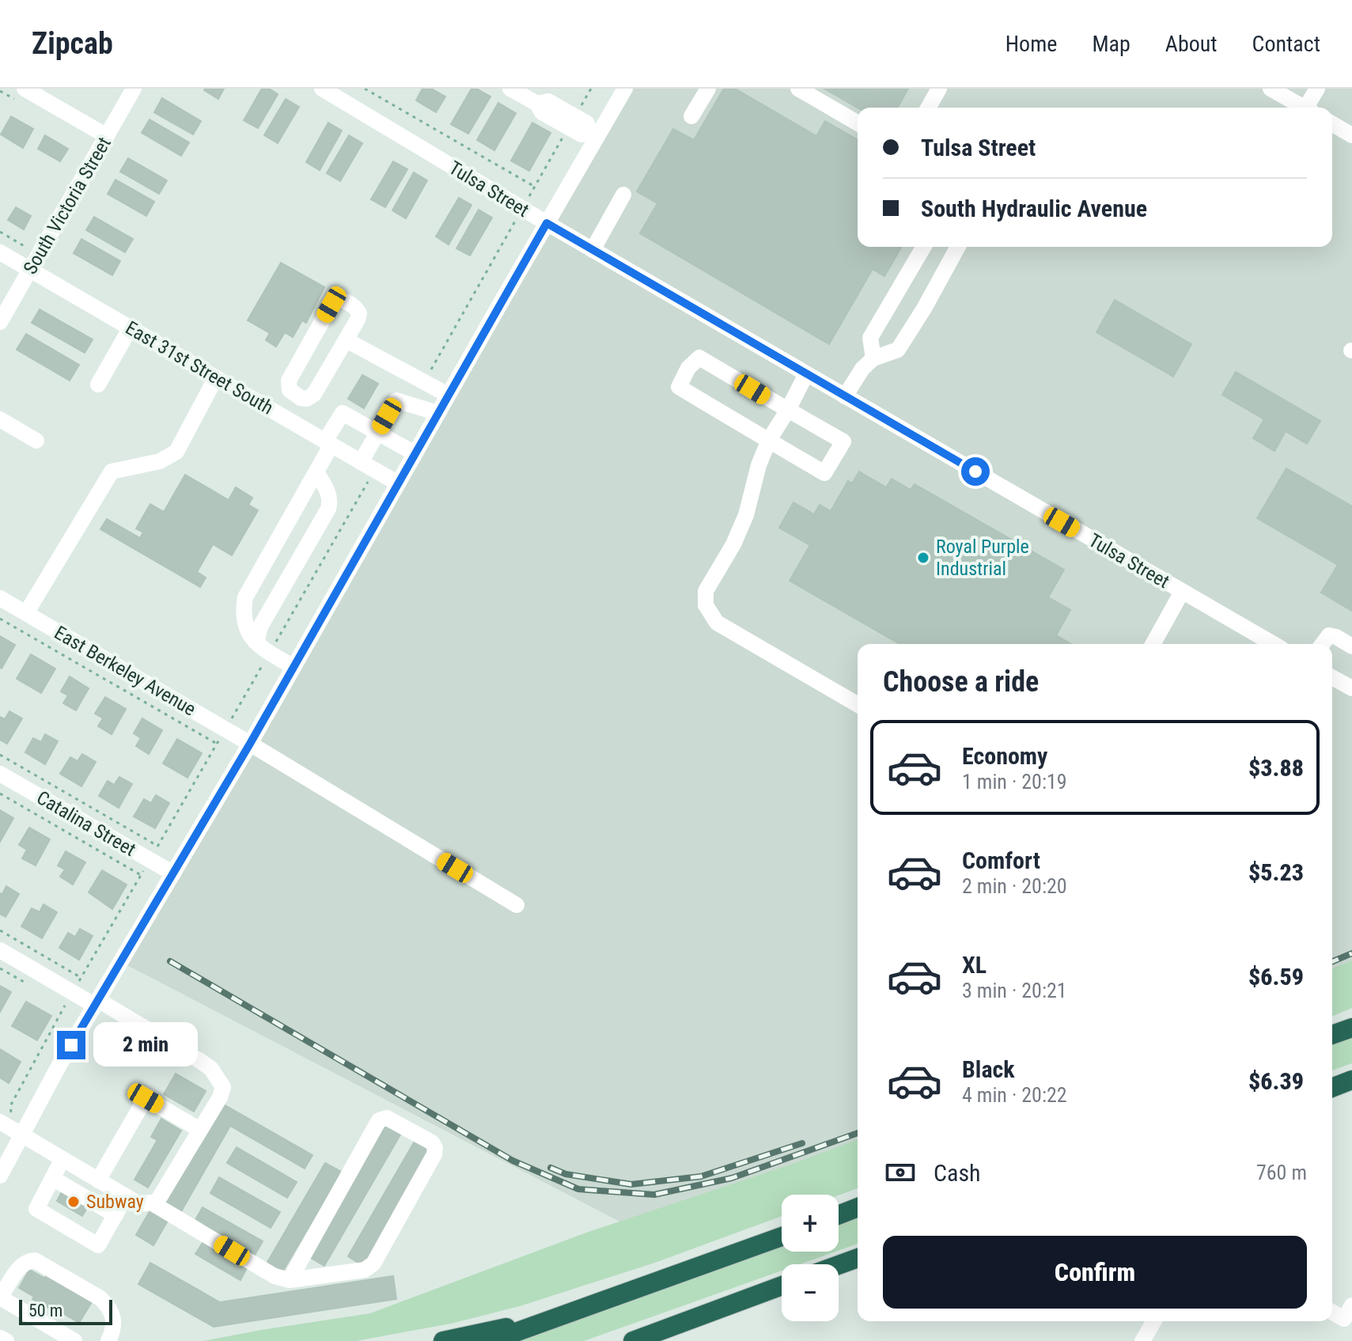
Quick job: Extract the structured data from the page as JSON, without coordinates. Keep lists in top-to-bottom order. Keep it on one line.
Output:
{"streets":{"street":["Tulsa Street","South Victoria Street","East 31st Street South","East Berkeley Avenue","Catalina Street"]},"crossings":[["South Victoria Street","East 31st Street South"]],"places":["Royal Purple Industrial","Subway"],"scale_bar":"50 m","page":{"header":"Zipcab","nav":["Home","Map","About","Contact"],"banner":["Tulsa Street","South Hydraulic Avenue"],"heading":"Choose a ride","list":[{"name":"Economy","note":"1 min · 20:19","value":"$3.88"},{"name":"Comfort","note":"2 min · 20:20","value":"$5.23"},{"name":"XL","note":"3 min · 20:21","value":"$6.59"},{"name":"Black","note":"4 min · 20:22","value":"$6.39"}],"bubble":"2 min","pay":["Cash","760 m"],"map_buttons":["+","−"],"buttons":"Confirm","scale":"50 m"}}
